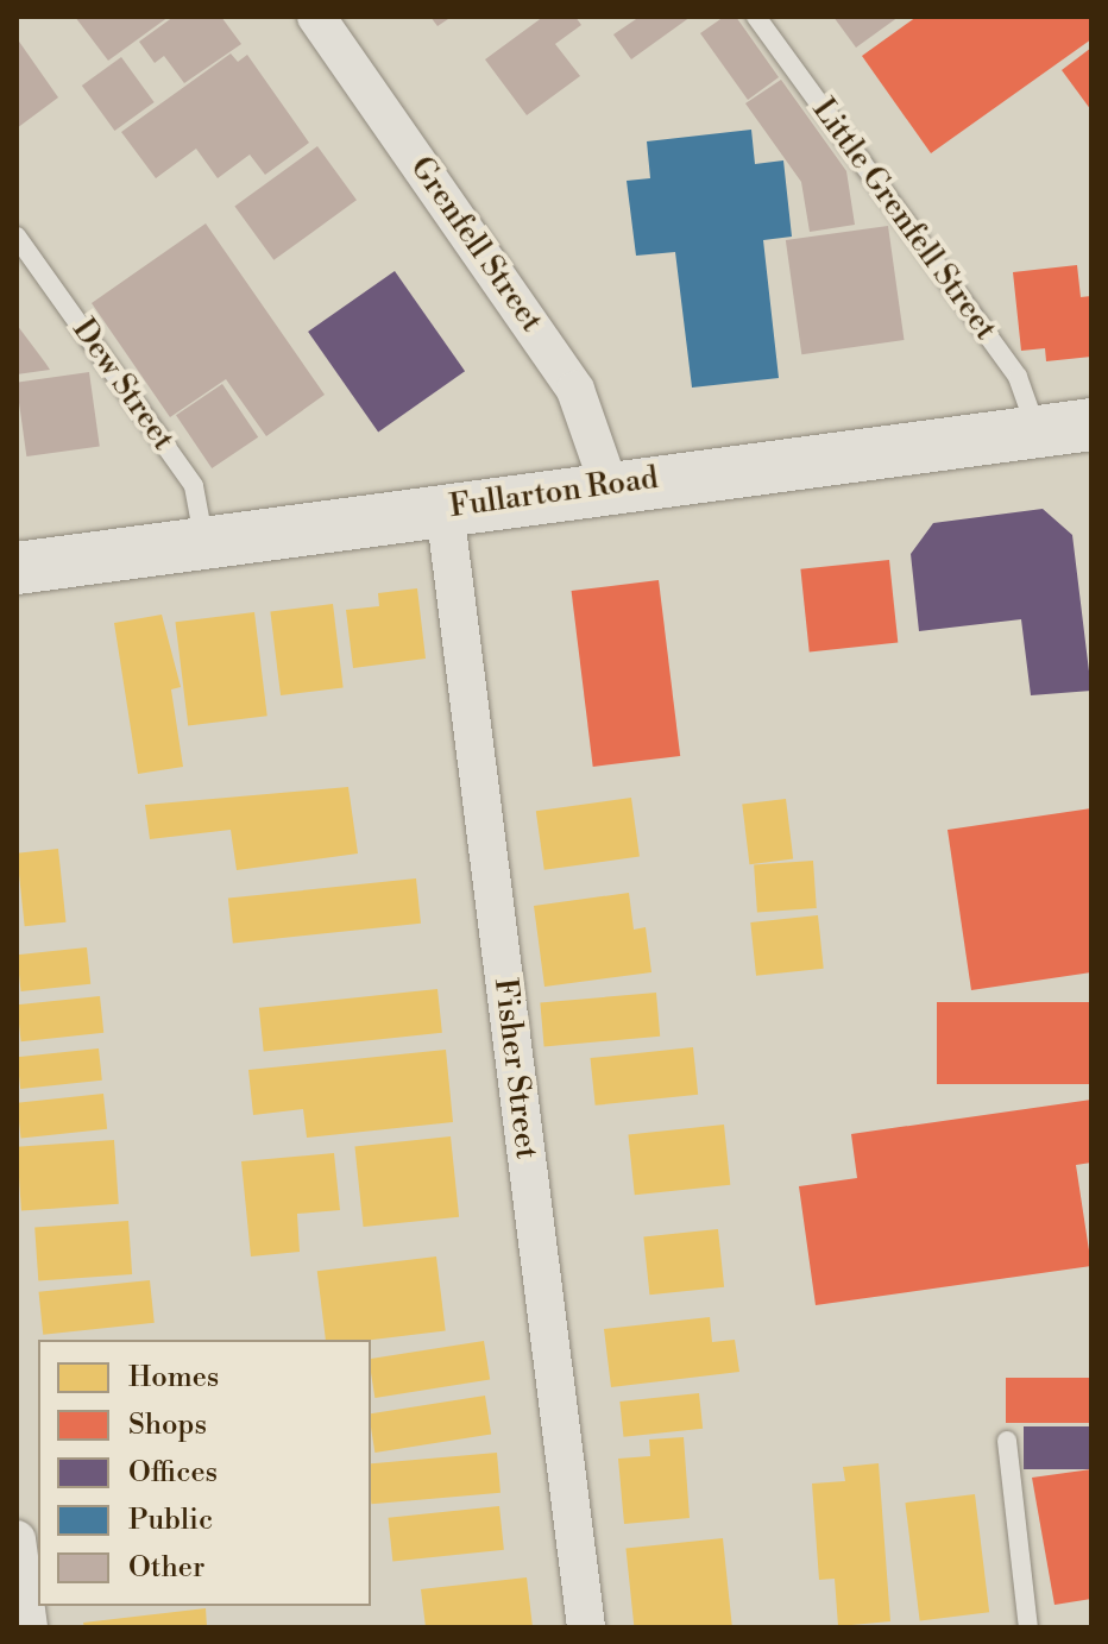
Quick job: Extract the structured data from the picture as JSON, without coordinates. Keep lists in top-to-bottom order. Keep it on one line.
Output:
{"streets":{"main road":["Fullarton Road"],"street":["Grenfell Street","Fisher Street"],"lane":["Little Grenfell Street","Dew Street"]},"crossings":[["Little Grenfell Street","Fullarton Road"],["Grenfell Street","Fullarton Road"],["Dew Street","Fullarton Road"],["Fullarton Road","Fisher Street"]],"legend":["Homes","Shops","Offices","Public","Other"]}
